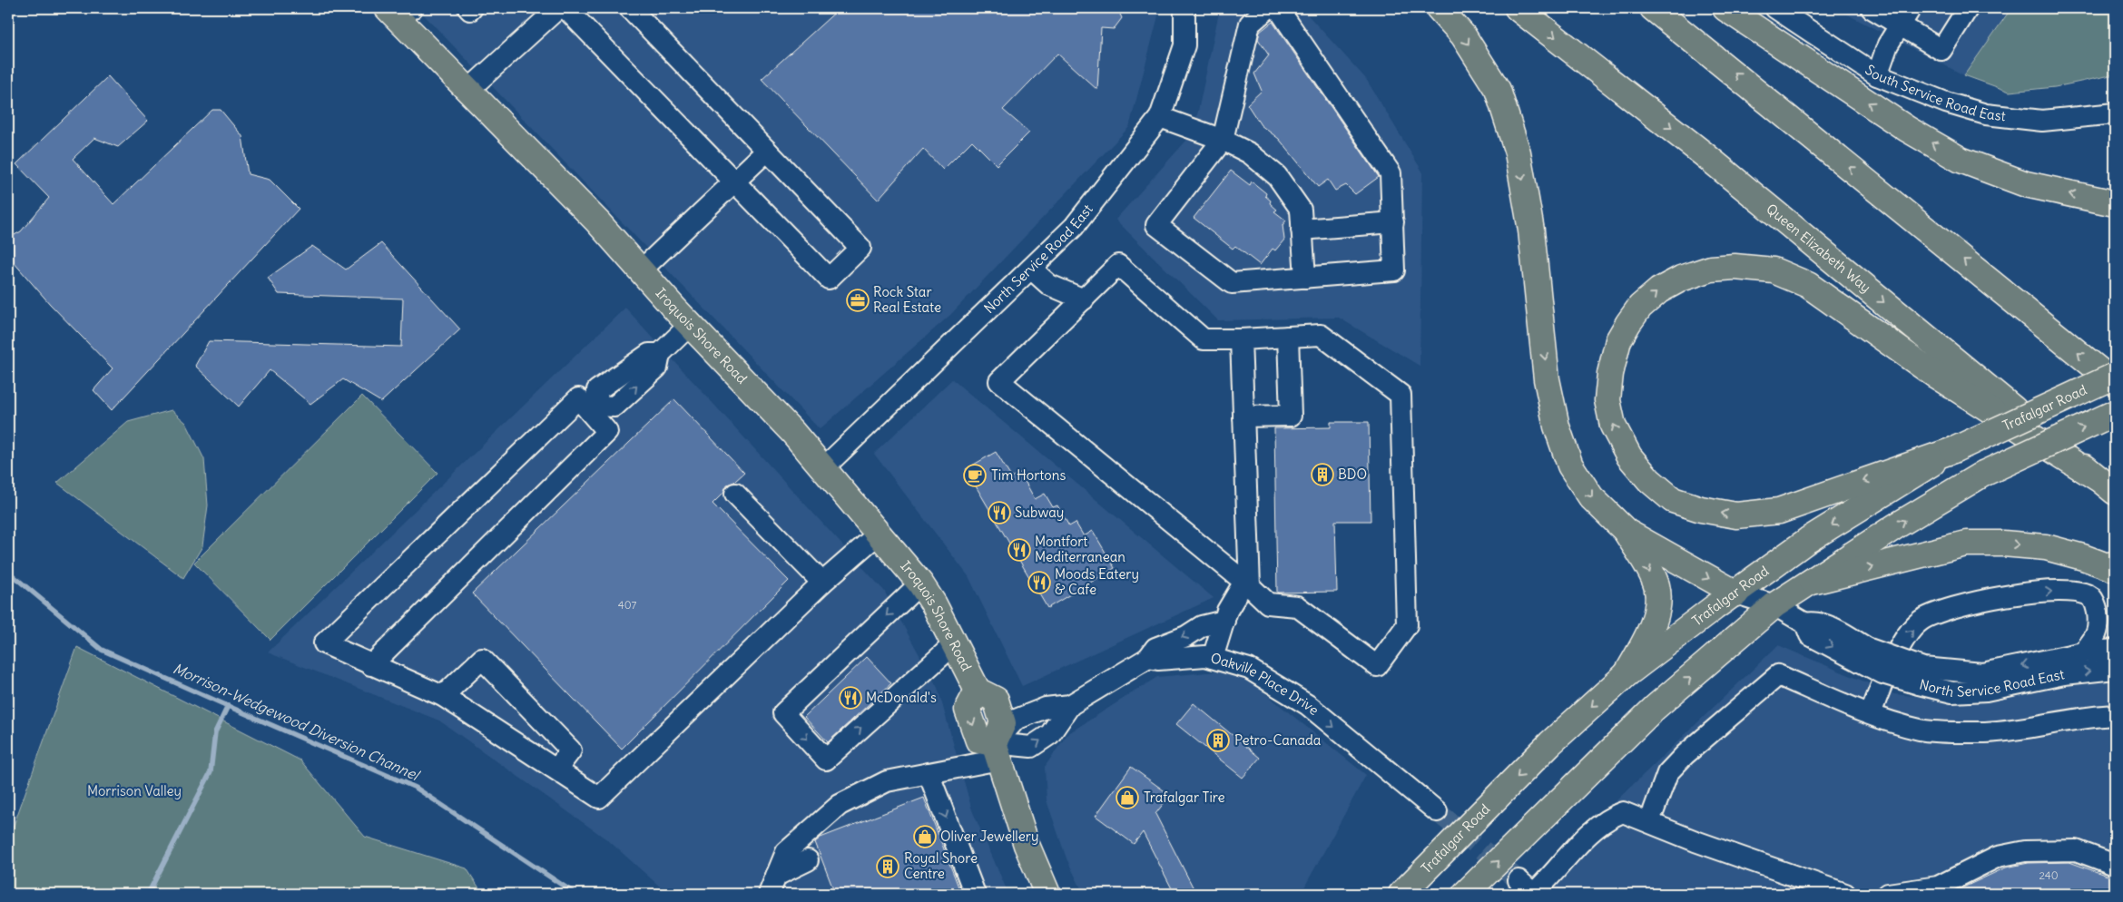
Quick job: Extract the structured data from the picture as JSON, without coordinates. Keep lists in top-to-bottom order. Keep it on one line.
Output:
{"streets":{"main road":["Queen Elizabeth Way","Iroquois Shore Road","Trafalgar Road"],"street":["South Service Road East","North Service Road East","Oakville Place Drive"]},"crossings":[["North Service Road East","Iroquois Shore Road"],["North Service Road East","Trafalgar Road"]],"one_way":["Oakville Place Drive"],"water":["Morrison-Wedgewood Diversion Channel"],"parks":["Morrison Valley"],"places":{"office":["Rock Star Real Estate"],"building":["BDO","Petro-Canada","Royal Shore Centre"],"cafe":["Tim Hortons"],"restaurant":["Subway","Montfort Mediterranean","Moods Eatery & Cafe","McDonald's"],"shop":["Trafalgar Tire","Oliver Jewellery"]},"house_numbers":["407","240"]}
